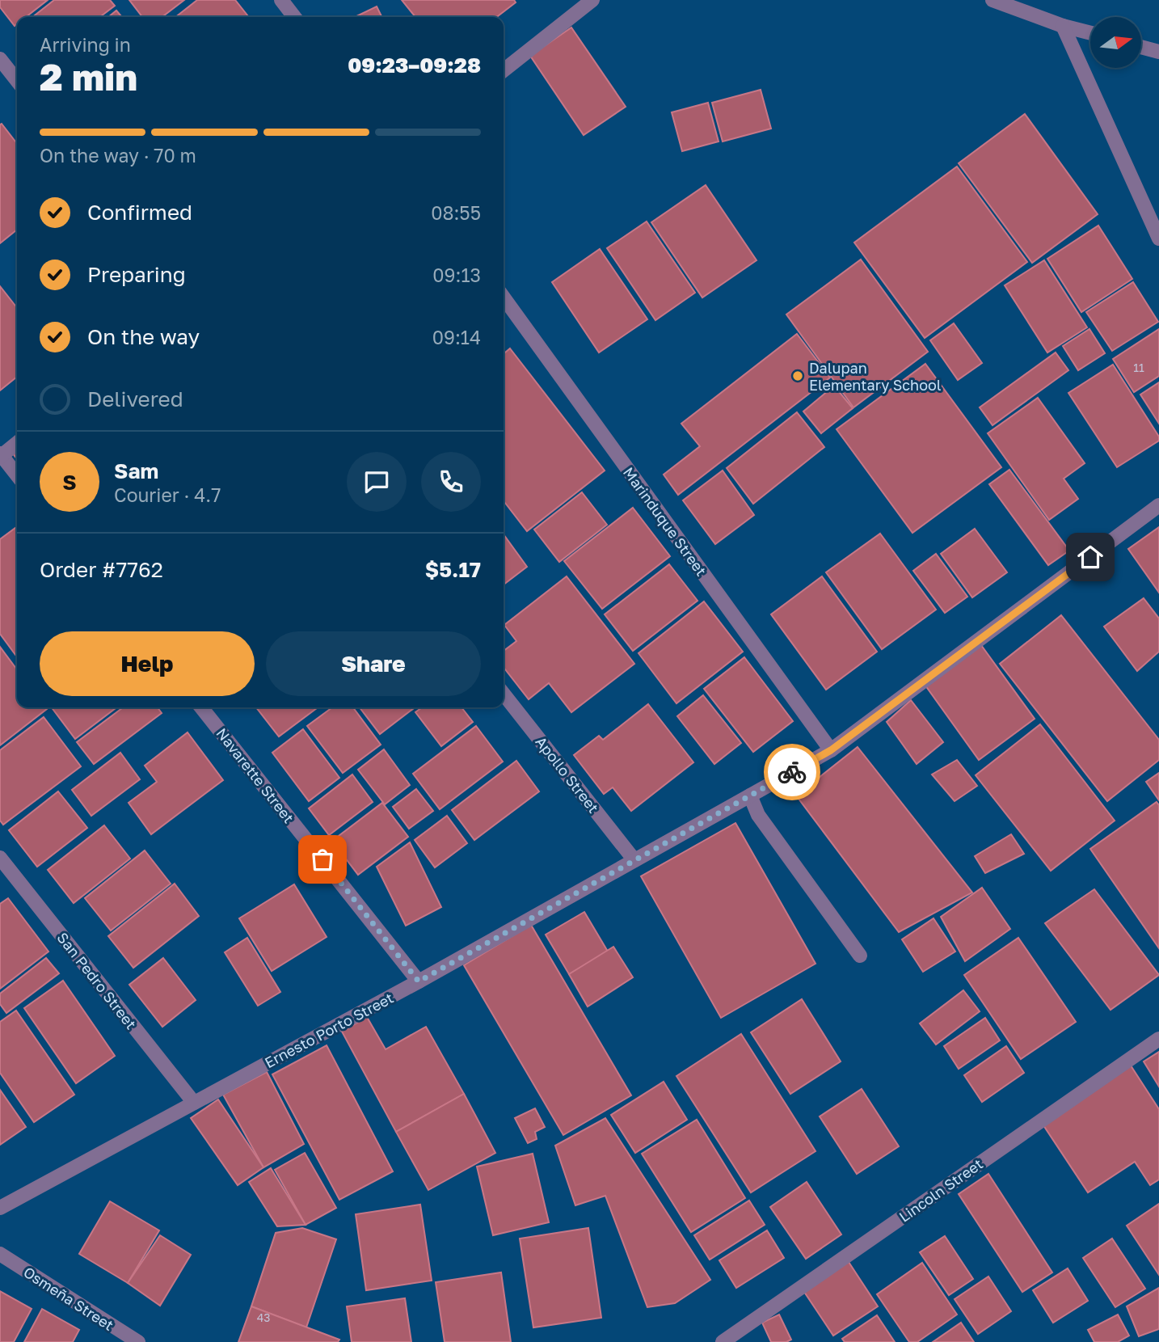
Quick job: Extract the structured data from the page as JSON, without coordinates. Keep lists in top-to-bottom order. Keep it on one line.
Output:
{"streets":{"street":["Marinduque Street","Apollo Street","Navarette Street","San Pedro Street","Ernesto Porto Street","Lincoln Street","Osmeña Street"]},"crossings":[["Marinduque Street","Ernesto Porto Street"],["Apollo Street","Ernesto Porto Street"],["Navarette Street","Ernesto Porto Street"],["San Pedro Street","Ernesto Porto Street"]],"places":["Dalupan Elementary School"],"house_numbers":["11","43"],"north":"right","page":{"heading":["2 min","Arriving in","09:23–09:28"],"panel":["Sam","Courier · 4.7","Order #7762","$5.17"],"bar":"On the way · 70 m","list":[["Confirmed","08:55"],["Preparing","09:13"],["On the way","09:14"],"Delivered"],"round":"S","buttons":["Help","Share"]}}
